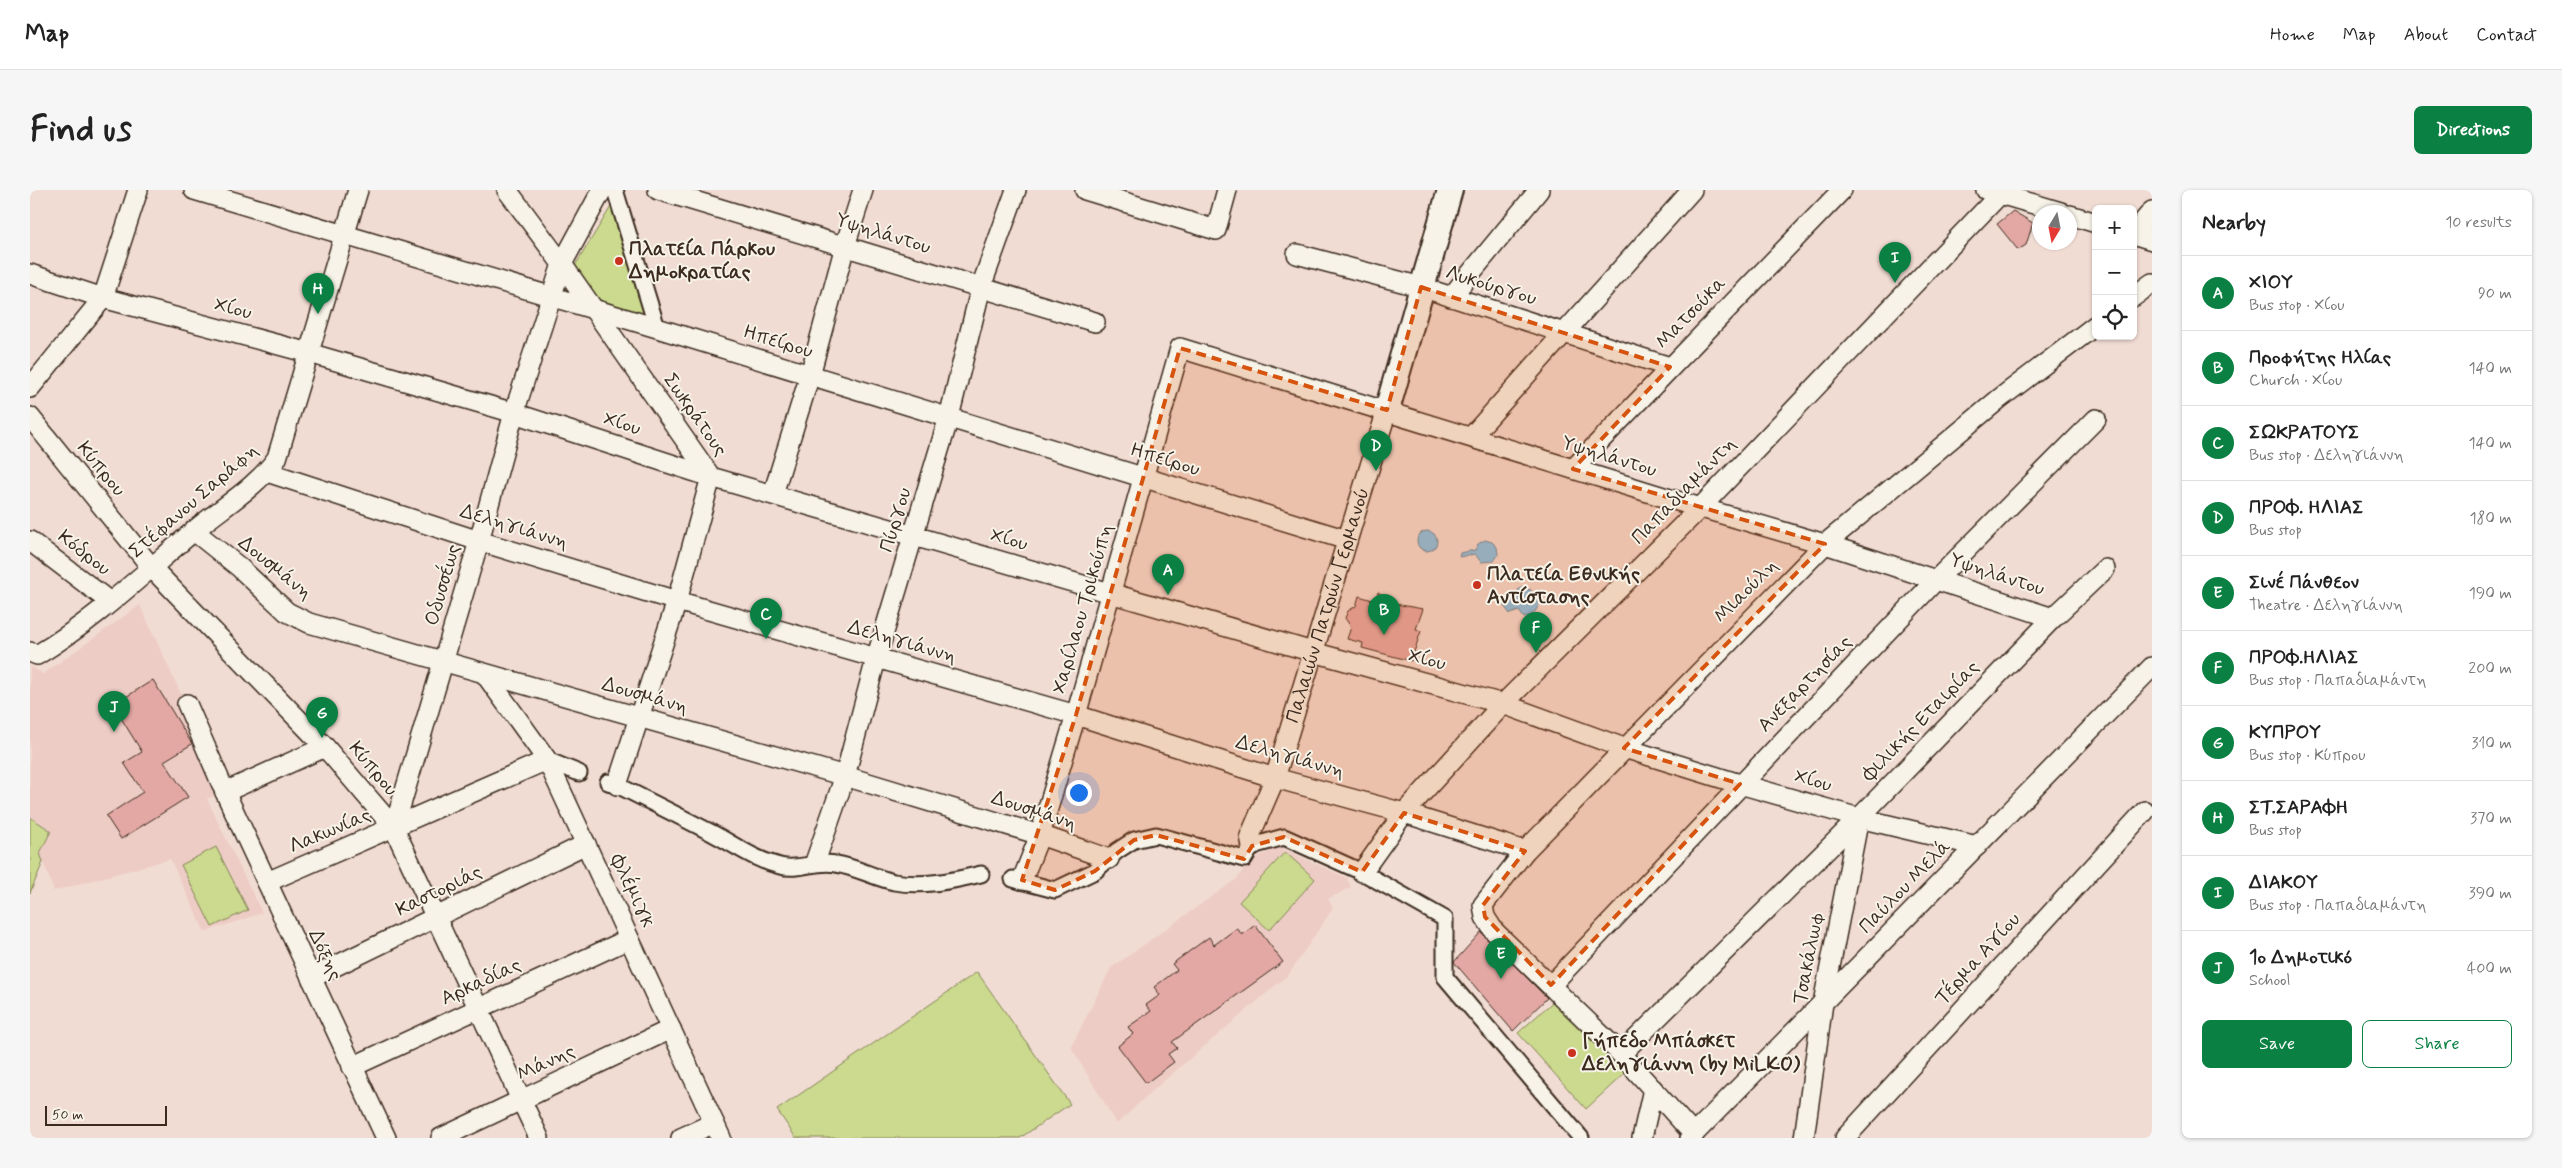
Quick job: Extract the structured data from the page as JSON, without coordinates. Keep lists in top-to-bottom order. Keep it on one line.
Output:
{"streets":{"street":["Υψηλάντου","Λυκούργου","Χίου","Ματσούκα","Ηπείρου","Σωκράτους","Κύπρου","Παπαδιαμάντη","Στέφανου Σαράφη","Πύργου","Δεληγιάννη","Κόδρου","Δουσμάνη","Οδυσσέως","Μιαούλη","Παλαιών Πατρών Γερμανού","Χαρίλαου Τρικούπη","Ανεξαρτησίας","Φιλικής Εταιρίας","Λακωνίας","Παύλου Μελά","Καστοριάς","Φλέμιγκ","Δόξης","Τσακάλωφ","Τέρμα Αγίου","Αρκαδίας","Μάνης"]},"crossings":[["Υψηλάντου","Ματσούκα"],["Υψηλάντου","Παπαδιαμάντη"],["Υψηλάντου","Πύργου"],["Υψηλάντου","Μιαούλη"],["Υψηλάντου","Παλαιών Πατρών Γερμανού"],["Υψηλάντου","Χαρίλαου Τρικούπη"],["Υψηλάντου","Ανεξαρτησίας"],["Υψηλάντου","Φιλικής Εταιρίας"],["Λυκούργου","Ματσούκα"],["Λυκούργου","Παλαιών Πατρών Γερμανού"],["Χίου","Σωκράτους"],["Χίου","Παπαδιαμάντη"],["Χίου","Στέφανου Σαράφη"],["Χίου","Πύργου"],["Χίου","Οδυσσέως"],["Χίου","Μιαούλη"],["Χίου","Παλαιών Πατρών Γερμανού"],["Χίου","Χαρίλαου Τρικούπη"],["Χίου","Ανεξαρτησίας"],["Χίου","Φιλικής Εταιρίας"],["Χίου","Παύλου Μελά"],["Χίου","Τσακάλωφ"],["Ηπείρου","Σωκράτους"],["Ηπείρου","Στέφανου Σαράφη"],["Ηπείρου","Πύργου"],["Ηπείρου","Οδυσσέως"],["Ηπείρου","Παλαιών Πατρών Γερμανού"],["Ηπείρου","Χαρίλαου Τρικούπη"],["Σωκράτους","Δεληγιάννη"],["Σωκράτους","Δουσμάνη"],["Σωκράτους","Οδυσσέως"],["Κύπρου","Στέφανου Σαράφη"],["Κύπρου","Οδυσσέως"],["Κύπρου","Λακωνίας"],["Κύπρου","Καστοριάς"],["Κύπρου","Αρκαδίας"],["Κύπρου","Μάνης"],["Παπαδιαμάντη","Δεληγιάννη"],["Στέφανου Σαράφη","Δεληγιάννη"],["Στέφανου Σαράφη","Κόδρου"],["Στέφανου Σαράφη","Δουσμάνη"],["Πύργου","Δεληγιάννη"],["Πύργου","Δουσμάνη"],["Δεληγιάννη","Οδυσσέως"],["Δεληγιάννη","Μιαούλη"],["Δεληγιάννη","Παλαιών Πατρών Γερμανού"],["Δεληγιάννη","Χαρίλαου Τρικούπη"],["Δουσμάνη","Οδυσσέως"],["Δουσμάνη","Χαρίλαου Τρικούπη"],["Δουσμάνη","Φλέμιγκ"],["Οδυσσέως","Λακωνίας"],["Μιαούλη","Ανεξαρτησίας"],["Φιλικής Εταιρίας","Τσακάλωφ"],["Λακωνίας","Φλέμιγκ"],["Λακωνίας","Δόξης"],["Παύλου Μελά","Τσακάλωφ"],["Καστοριάς","Φλέμιγκ"],["Καστοριάς","Δόξης"],["Φλέμιγκ","Αρκαδίας"],["Φλέμιγκ","Μάνης"],["Δόξης","Αρκαδίας"]],"places":["Πλατεία Πάρκου Δημοκρατίας","Πλατεία Εθνικής Αντίστασης","Γήπεδο Μπάσκετ Δεληγιάννη (by MiLKO)"],"scale_bar":"50 m","north":"bottom","page":{"header":"Map","nav":["Home","Map","About","Contact"],"buttons":["Directions",["Save","Share"]],"title":"Find us","heading":["Nearby","10 results"],"map_buttons":["+","−"],"pins":["I","H","D","A","B","C","F","J","G","E"],"list":[{"mark":"A","name":"ΧΙΟΥ","note":"Bus stop · Χίου","value":"90 m"},{"mark":"B","name":"Προφήτης Ηλίας","note":"Church · Χίου","value":"140 m"},{"mark":"C","name":"ΣΩΚΡΑΤΟΥΣ","note":"Bus stop · Δεληγιάννη","value":"140 m"},{"mark":"D","name":"ΠΡΟΦ. ΗΛΙΑΣ","note":"Bus stop","value":"180 m"},{"mark":"E","name":"Σινέ Πάνθεον","note":"Theatre · Δεληγιάννη","value":"190 m"},{"mark":"F","name":"ΠΡΟΦ.ΗΛΙΑΣ","note":"Bus stop · Παπαδιαμάντη","value":"200 m"},{"mark":"G","name":"ΚΥΠΡΟΥ","note":"Bus stop · Κύπρου","value":"310 m"},{"mark":"H","name":"ΣΤ.ΣΑΡΑΦΗ","note":"Bus stop","value":"370 m"},{"mark":"I","name":"ΔΙΑΚΟΥ","note":"Bus stop · Παπαδιαμάντη","value":"390 m"},{"mark":"J","name":"1ο Δημοτικό","note":"School","value":"400 m"}],"scale":"50 m"}}
